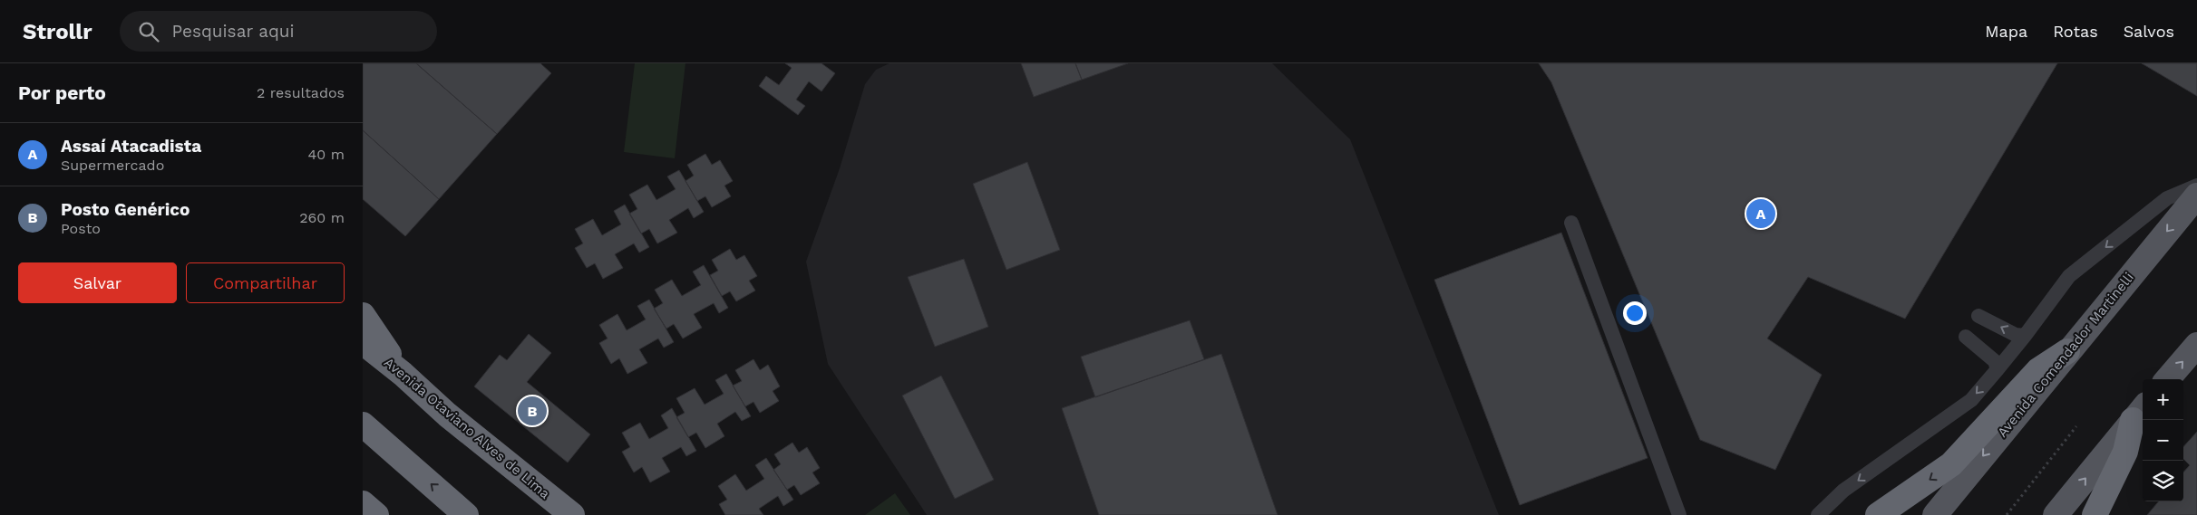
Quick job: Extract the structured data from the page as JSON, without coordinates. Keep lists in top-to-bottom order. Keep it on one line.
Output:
{"streets":{"highway":["Avenida Otaviano Alves de Lima"],"main road":["Avenida Comendador Martinelli"]},"page":{"header":"Strollr","search":"Pesquisar aqui","nav":["Mapa","Rotas","Salvos"],"heading":["Por perto","2 resultados"],"list":[{"mark":"A","name":"Assaí Atacadista","note":"Supermercado","value":"40 m"},{"mark":"B","name":"Posto Genérico","note":"Posto","value":"260 m"}],"pins":["A","B"],"buttons":["Salvar","Compartilhar"],"map_buttons":["+","−"]}}
